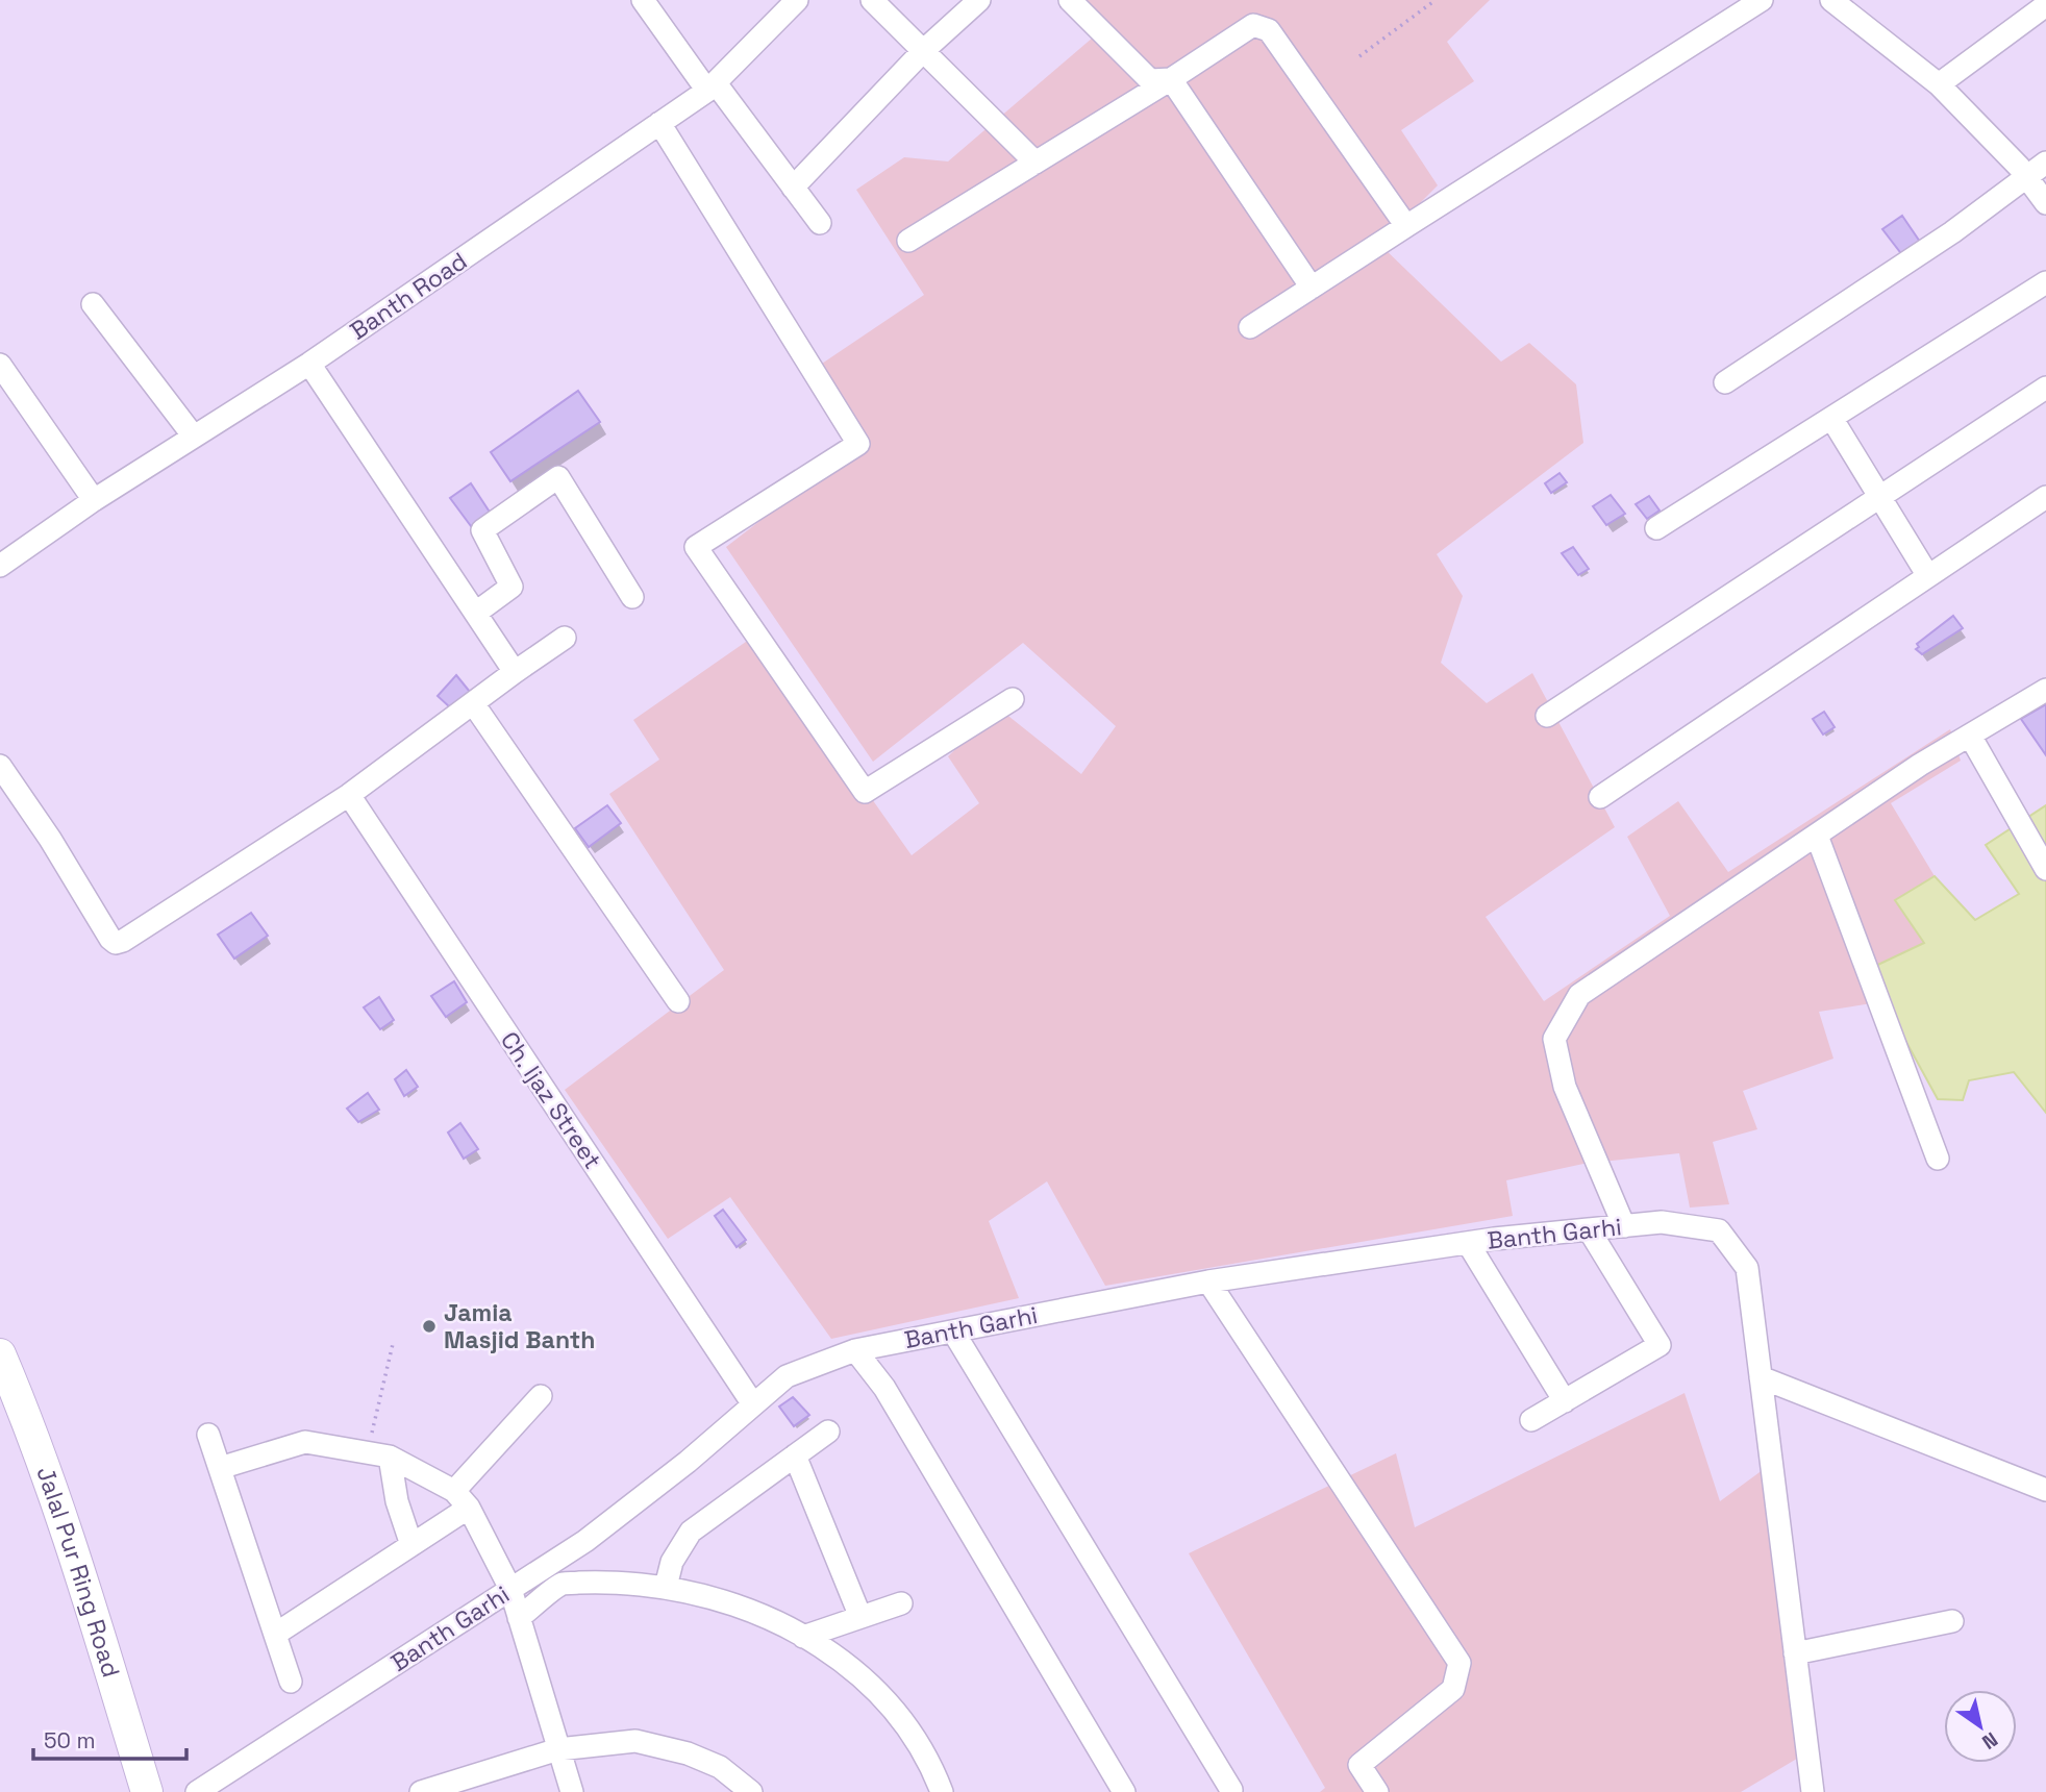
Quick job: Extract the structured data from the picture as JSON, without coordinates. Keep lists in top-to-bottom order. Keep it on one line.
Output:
{"streets":{"main road":["Jalal Pur Ring Road"],"street":["Banth Road","Ch. Ijaz Street","Banth Garhi"]},"crossings":[["Ch. Ijaz Street","Banth Garhi"]],"places":["Jamia Masjid Banth"],"scale_bar":"50 m","north":"bottom right"}
